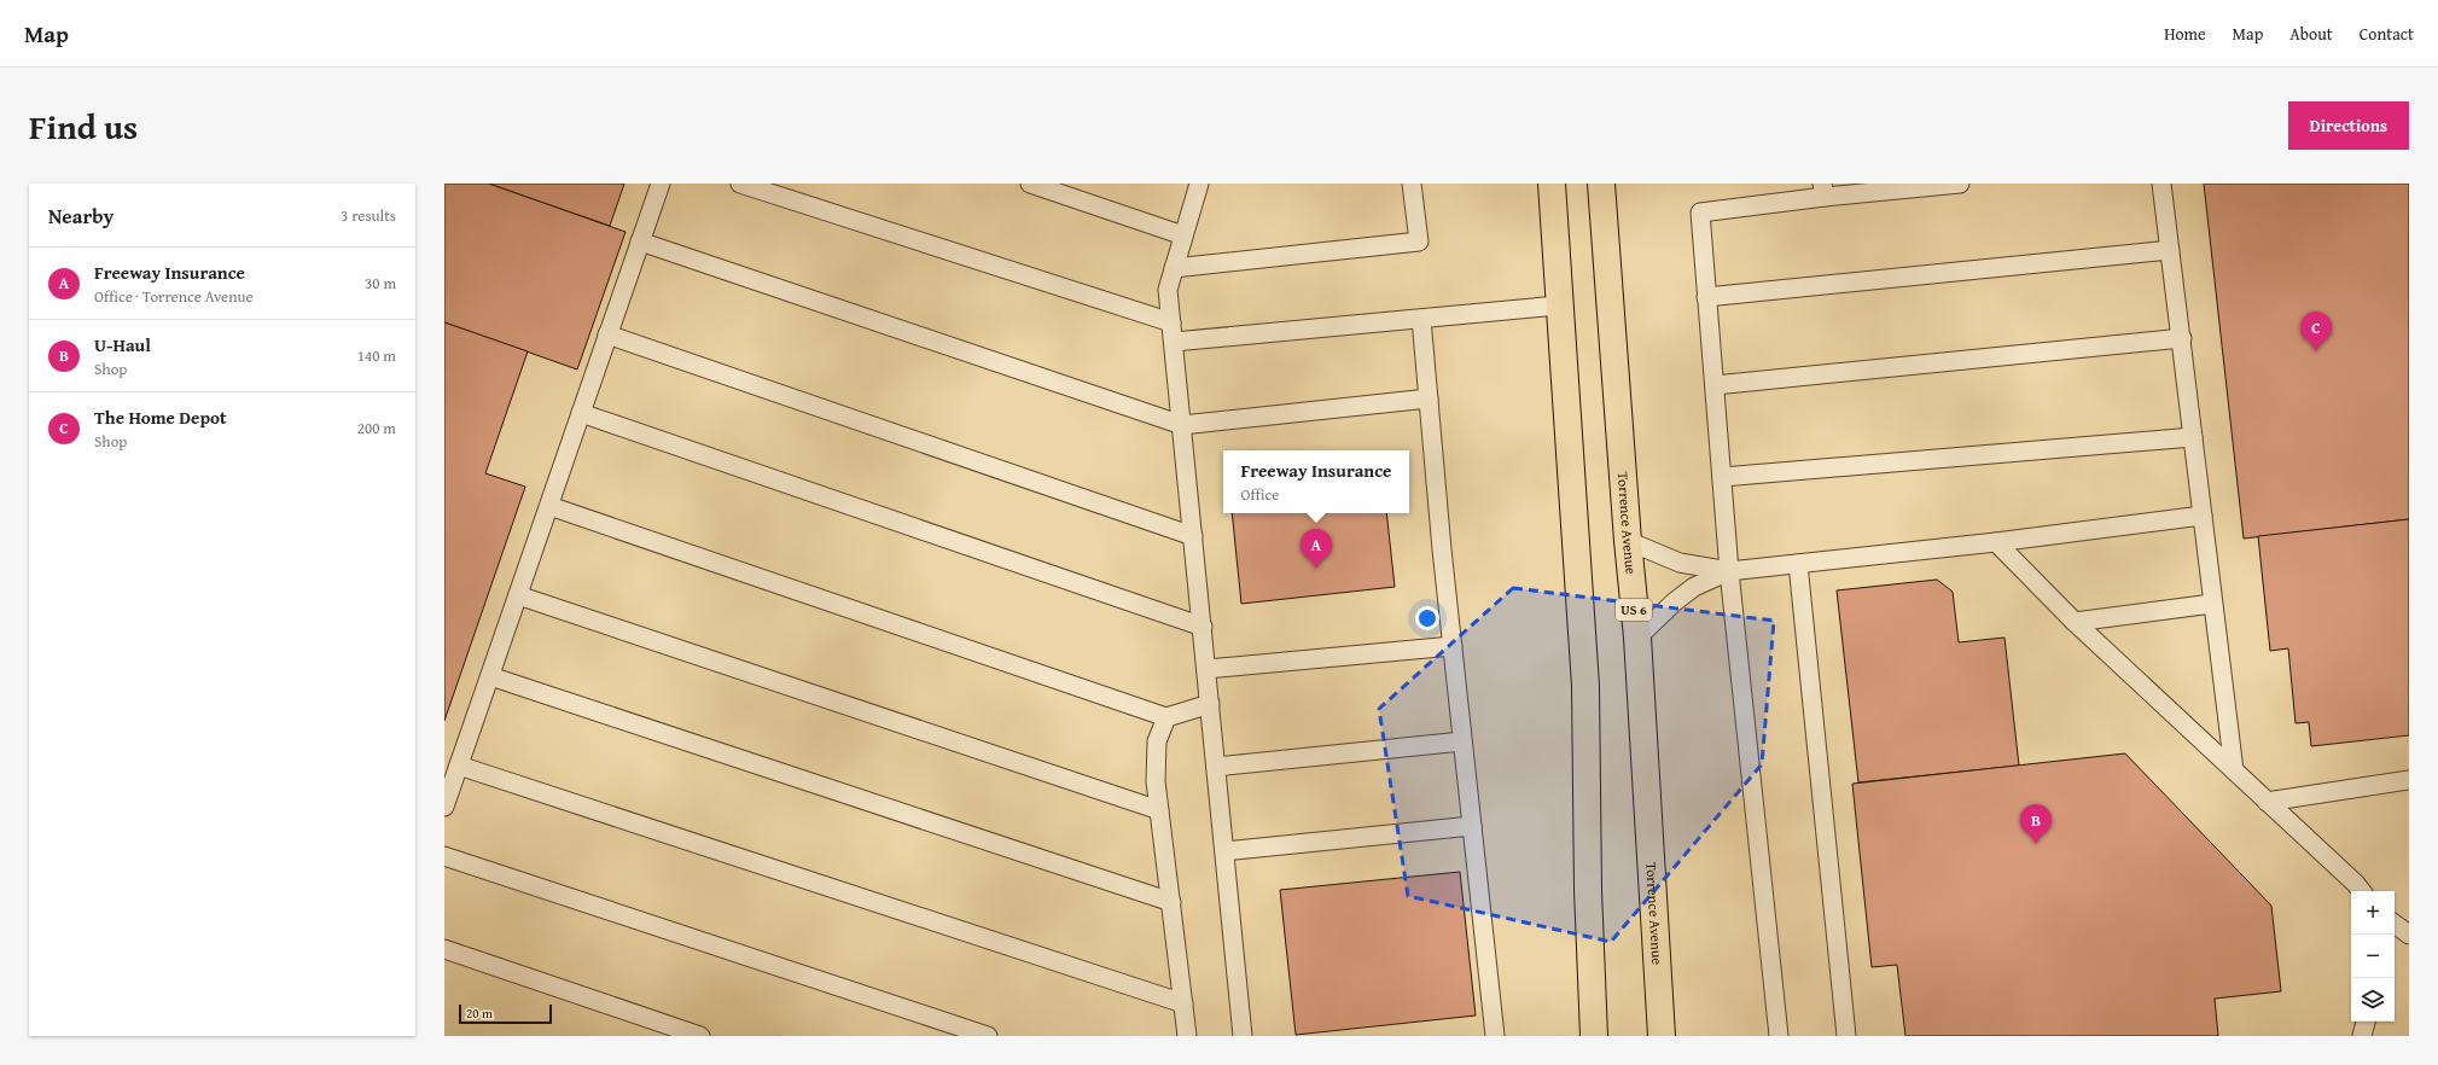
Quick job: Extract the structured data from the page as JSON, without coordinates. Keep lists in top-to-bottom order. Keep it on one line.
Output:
{"streets":{"main road":["Torrence Avenue","US 6"]},"scale_bar":"20 m","page":{"header":"Map","nav":["Home","Map","About","Contact"],"title":"Find us","buttons":"Directions","heading":["Nearby","3 results"],"list":[{"mark":"A","name":"Freeway Insurance","note":"Office · Torrence Avenue","value":"30 m"},{"mark":"B","name":"U-Haul","note":"Shop","value":"140 m"},{"mark":"C","name":"The Home Depot","note":"Shop","value":"200 m"}],"pins":["C","A","B"],"popup":["Freeway Insurance","Office"],"map_buttons":["+","−"],"scale":"20 m"}}
